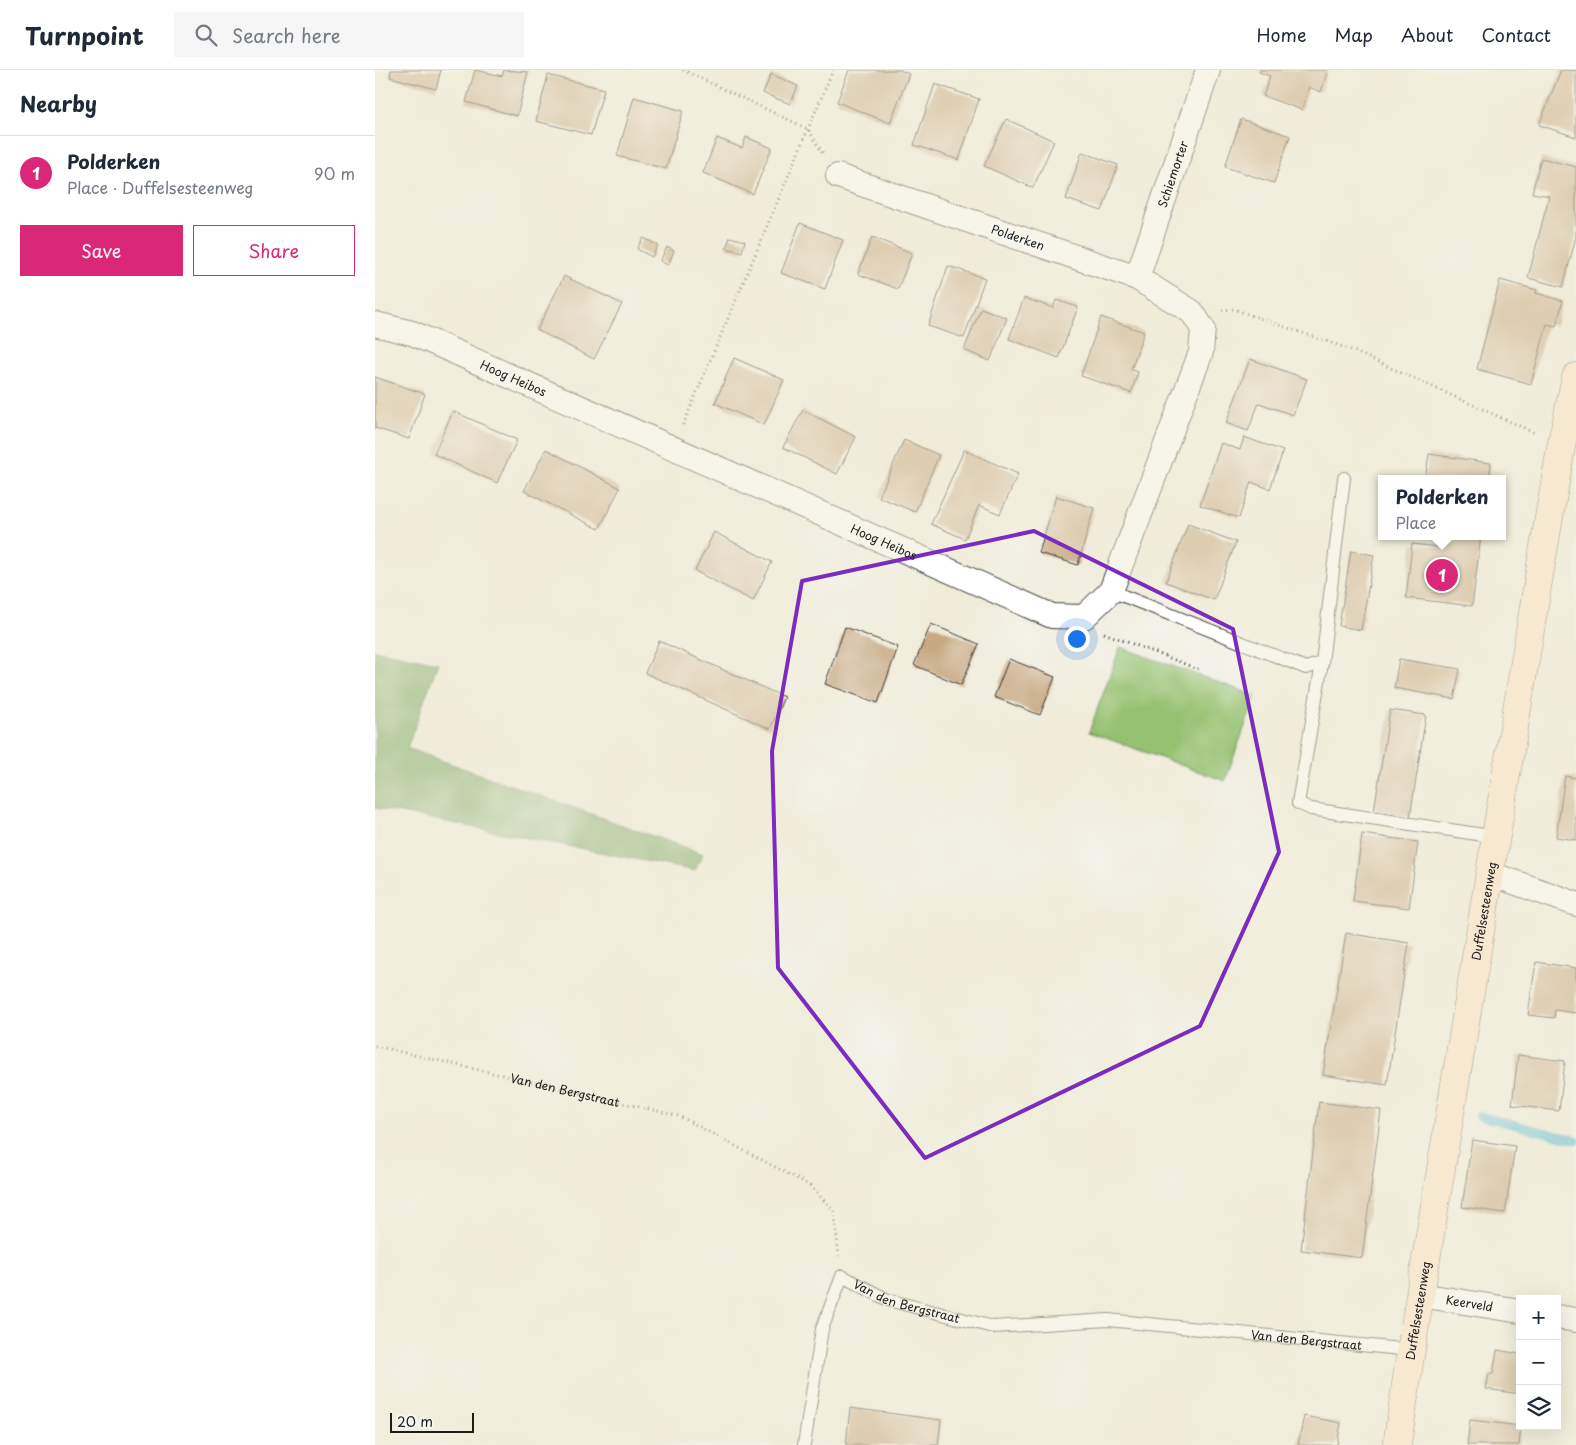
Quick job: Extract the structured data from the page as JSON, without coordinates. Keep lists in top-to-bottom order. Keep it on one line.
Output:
{"streets":{"street":["Schiemorter","Polderken","Hoog Heibos","Duffelsesteenweg","Keerveld"],"lane":["Van den Bergstraat"]},"crossings":[["Schiemorter","Polderken"],["Duffelsesteenweg","Van den Bergstraat"],["Duffelsesteenweg","Keerveld"]],"scale_bar":"20 m","page":{"header":"Turnpoint","search":"Search here","nav":["Home","Map","About","Contact"],"heading":"Nearby","list":[{"mark":"1","name":"Polderken","note":"Place · Duffelsesteenweg","value":"90 m"}],"buttons":["Save","Share"],"popup":["Polderken","Place"],"pins":"1","map_buttons":["+","−"],"scale":"20 m"}}
